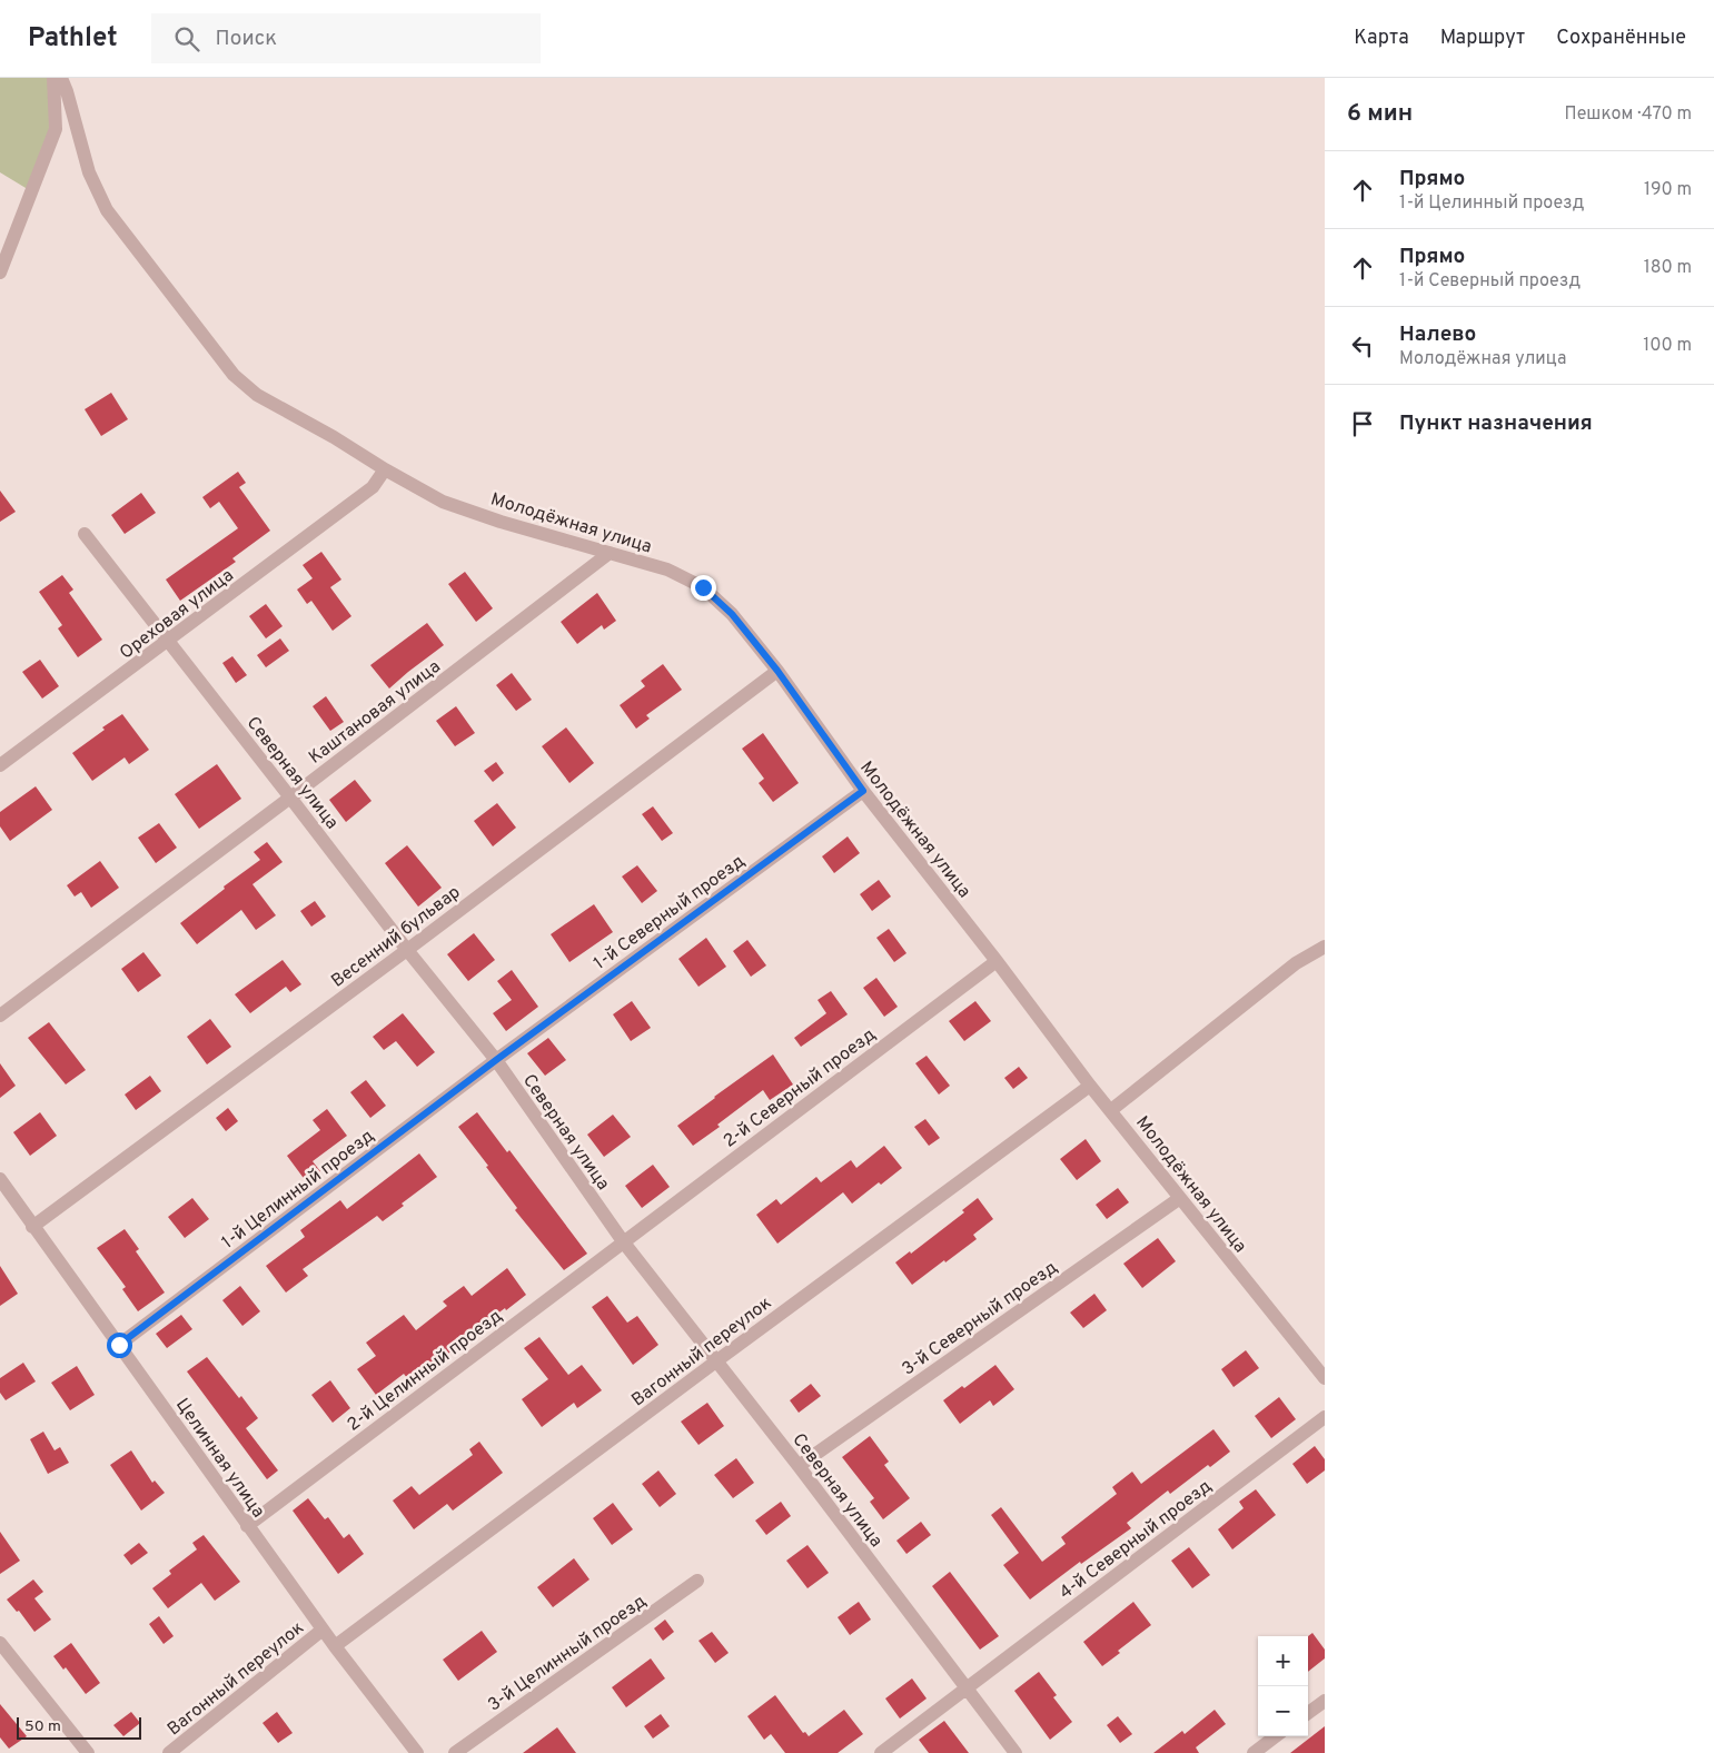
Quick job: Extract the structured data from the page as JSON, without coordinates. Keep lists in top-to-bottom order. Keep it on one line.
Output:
{"streets":{"street":["Молодёжная улица","Ореховая улица","Каштановая улица","Северная улица","1-й Северный проезд","Весенний бульвар","2-й Северный проезд","1-й Целинный проезд","3-й Северный проезд","Вагонный переулок","2-й Целинный проезд","Целинная улица","4-й Северный проезд","3-й Целинный проезд"]},"crossings":[["Молодёжная улица","Ореховая улица"],["Молодёжная улица","Каштановая улица"],["Молодёжная улица","1-й Северный проезд"],["Молодёжная улица","Весенний бульвар"],["Молодёжная улица","2-й Северный проезд"],["Молодёжная улица","3-й Северный проезд"],["Молодёжная улица","Вагонный переулок"],["Ореховая улица","Северная улица"],["Каштановая улица","Северная улица"],["Северная улица","1-й Северный проезд"],["Северная улица","Весенний бульвар"],["Северная улица","2-й Северный проезд"],["Северная улица","1-й Целинный проезд"],["Северная улица","3-й Северный проезд"],["Северная улица","Вагонный переулок"],["Северная улица","2-й Целинный проезд"],["Северная улица","4-й Северный проезд"],["1-й Северный проезд","1-й Целинный проезд"],["Весенний бульвар","Целинная улица"],["2-й Северный проезд","2-й Целинный проезд"],["1-й Целинный проезд","Целинная улица"],["Вагонный переулок","Целинная улица"],["2-й Целинный проезд","Целинная улица"]],"scale_bar":"50 m","page":{"header":"Pathlet","search":"Поиск","nav":["Карта","Маршрут","Сохранённые"],"heading":["6 мин","Пешком · 470 m"],"list":[["Прямо","1-й Целинный проезд","190 m"],["Прямо","1-й Северный проезд","180 m"],["Налево","Молодёжная улица","100 m"],"Пункт назначения"],"map_buttons":["+","−"],"scale":"50 m"}}
